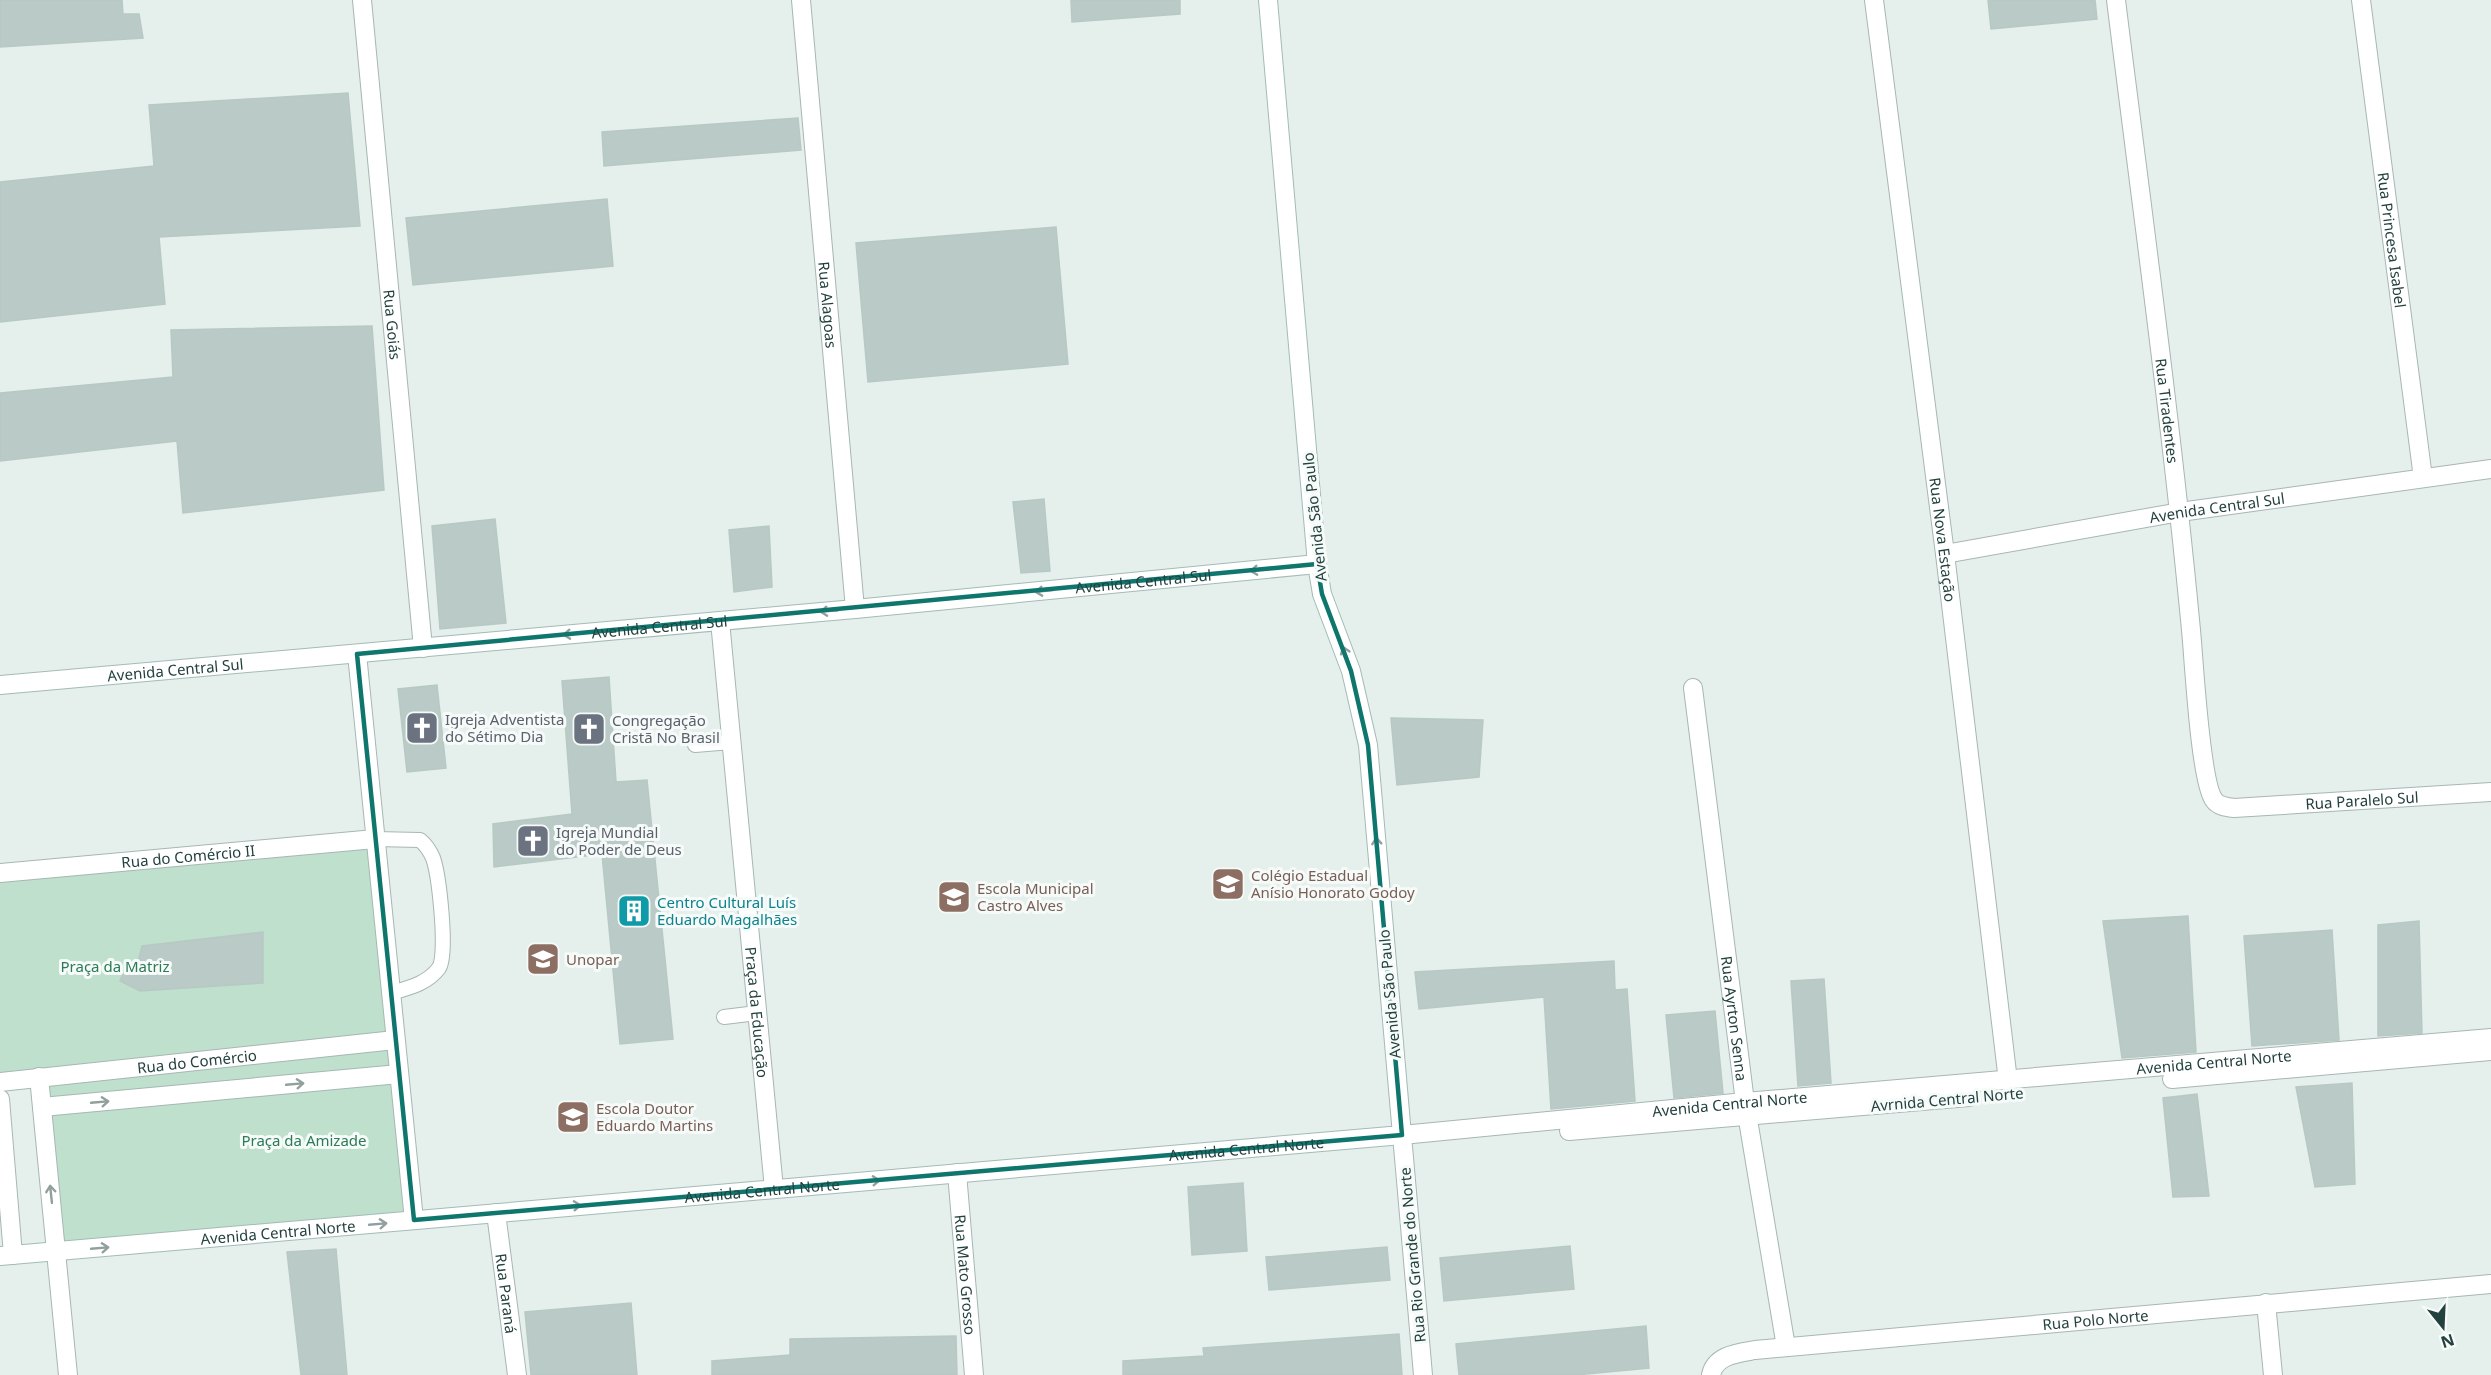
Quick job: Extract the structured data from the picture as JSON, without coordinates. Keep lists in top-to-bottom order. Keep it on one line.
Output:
{"streets":{"street":["Rua Princesa Isabel","Rua Alagoas","Rua Goiás","Rua Tiradentes","Avenida Central Sul","Avenida São Paulo","Rua Nova Estação","Rua Paralelo Sul","Rua do Comércio II","Praça da Educação","Rua Ayrton Senna","Rua do Comércio","Avenida Central Norte","Avrnida Central Norte","Rua Rio Grande do Norte","Rua Mato Grosso","Rua Paraná","Rua Polo Norte"]},"crossings":[["Rua Princesa Isabel","Avenida Central Sul"],["Rua Alagoas","Avenida Central Sul"],["Rua Goiás","Avenida Central Sul"],["Rua Tiradentes","Avenida Central Sul"],["Rua Tiradentes","Rua Paralelo Sul"],["Avenida Central Sul","Avenida São Paulo"],["Avenida Central Sul","Rua Nova Estação"],["Avenida Central Sul","Praça da Educação"],["Avenida São Paulo","Avenida Central Norte"],["Avenida São Paulo","Rua Rio Grande do Norte"],["Rua Nova Estação","Avenida Central Norte"],["Praça da Educação","Avenida Central Norte"],["Rua Ayrton Senna","Avenida Central Norte"],["Rua Ayrton Senna","Avrnida Central Norte"],["Rua Ayrton Senna","Rua Polo Norte"],["Avenida Central Norte","Avrnida Central Norte"],["Avenida Central Norte","Rua Rio Grande do Norte"],["Avenida Central Norte","Rua Mato Grosso"],["Avenida Central Norte","Rua Paraná"]],"one_way":["Avenida Central Sul","Avenida São Paulo"],"parks":["Praça da Matriz","Praça da Amizade"],"places":{"church":["Igreja Adventista do Sétimo Dia","Congregação Cristã No Brasil","Igreja Mundial do Poder de Deus"],"school or university":["Colégio Estadual Anísio Honorato Godoy","Escola Municipal Castro Alves","Unopar","Escola Doutor Eduardo Martins"],"building":["Centro Cultural Luís Eduardo Magalhães"]},"north":"bottom"}
